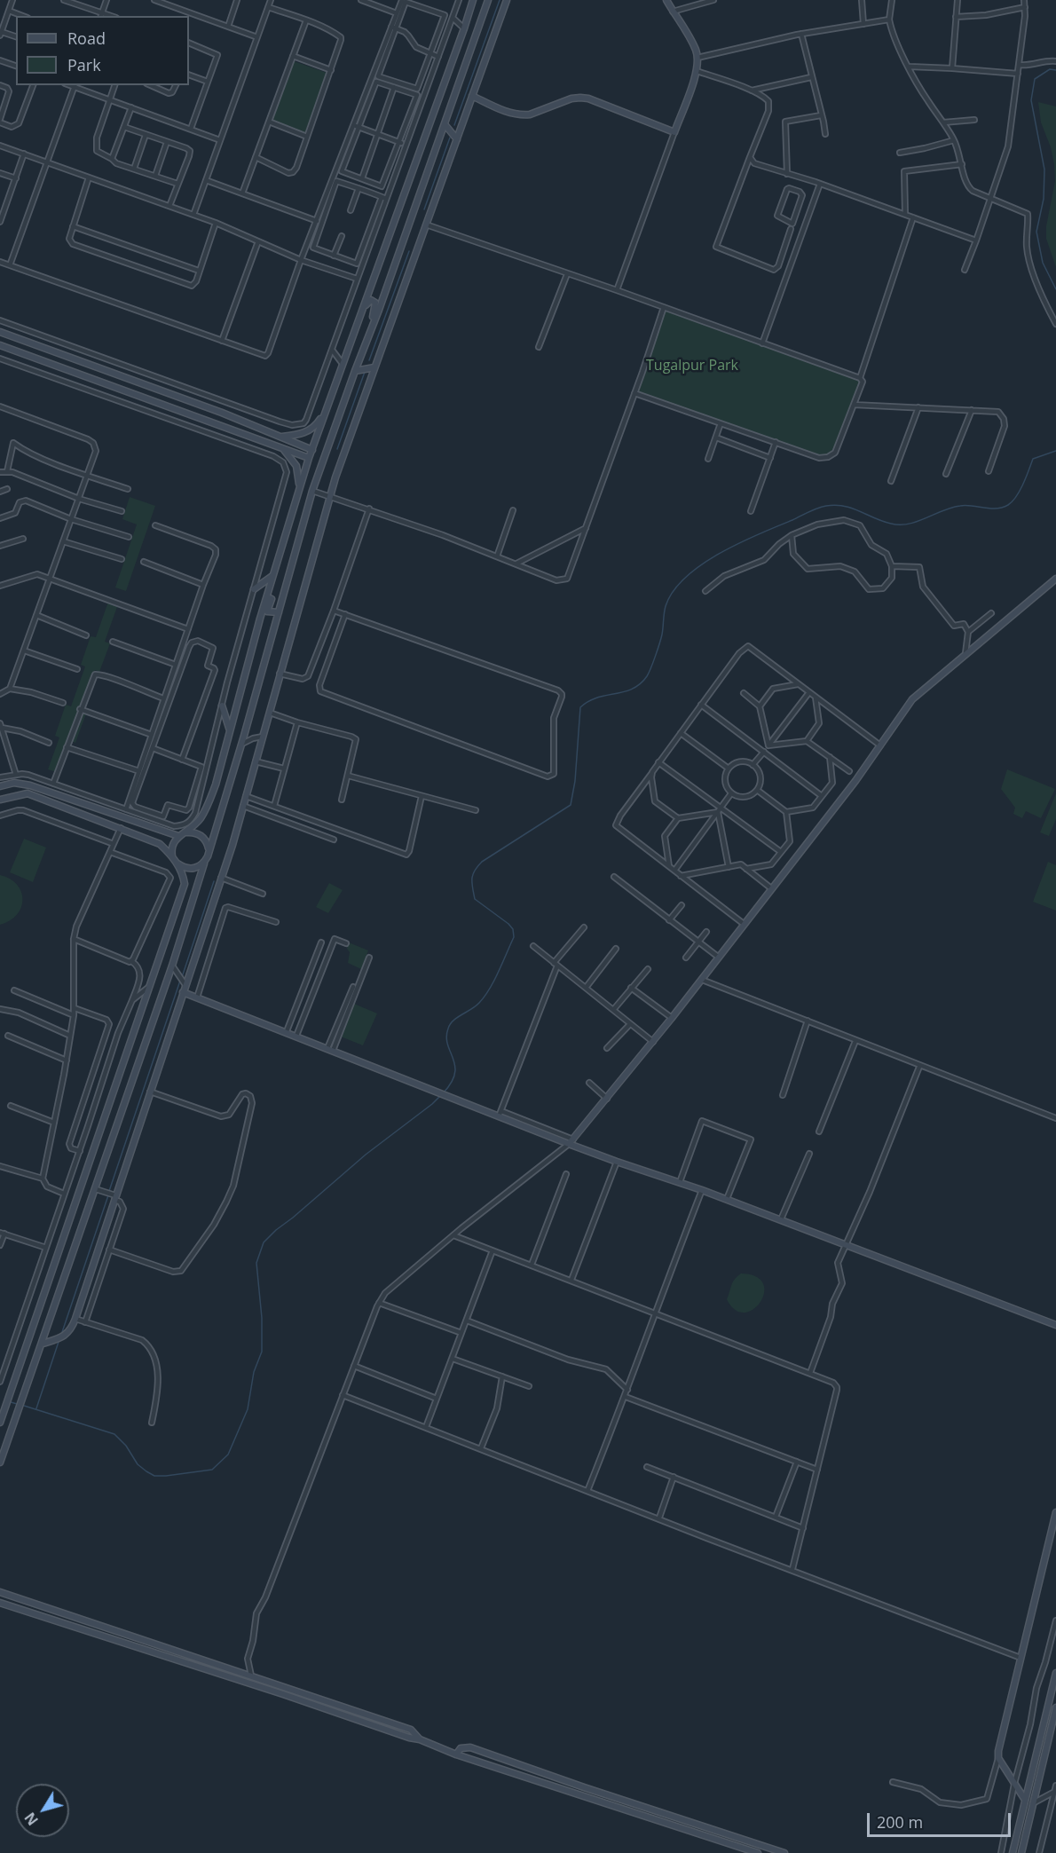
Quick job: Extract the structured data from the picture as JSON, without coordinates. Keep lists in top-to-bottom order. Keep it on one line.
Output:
{"parks":["Tugalpur Park"],"legend":["Road","Park"],"scale_bar":"200 m","north":"bottom left"}
